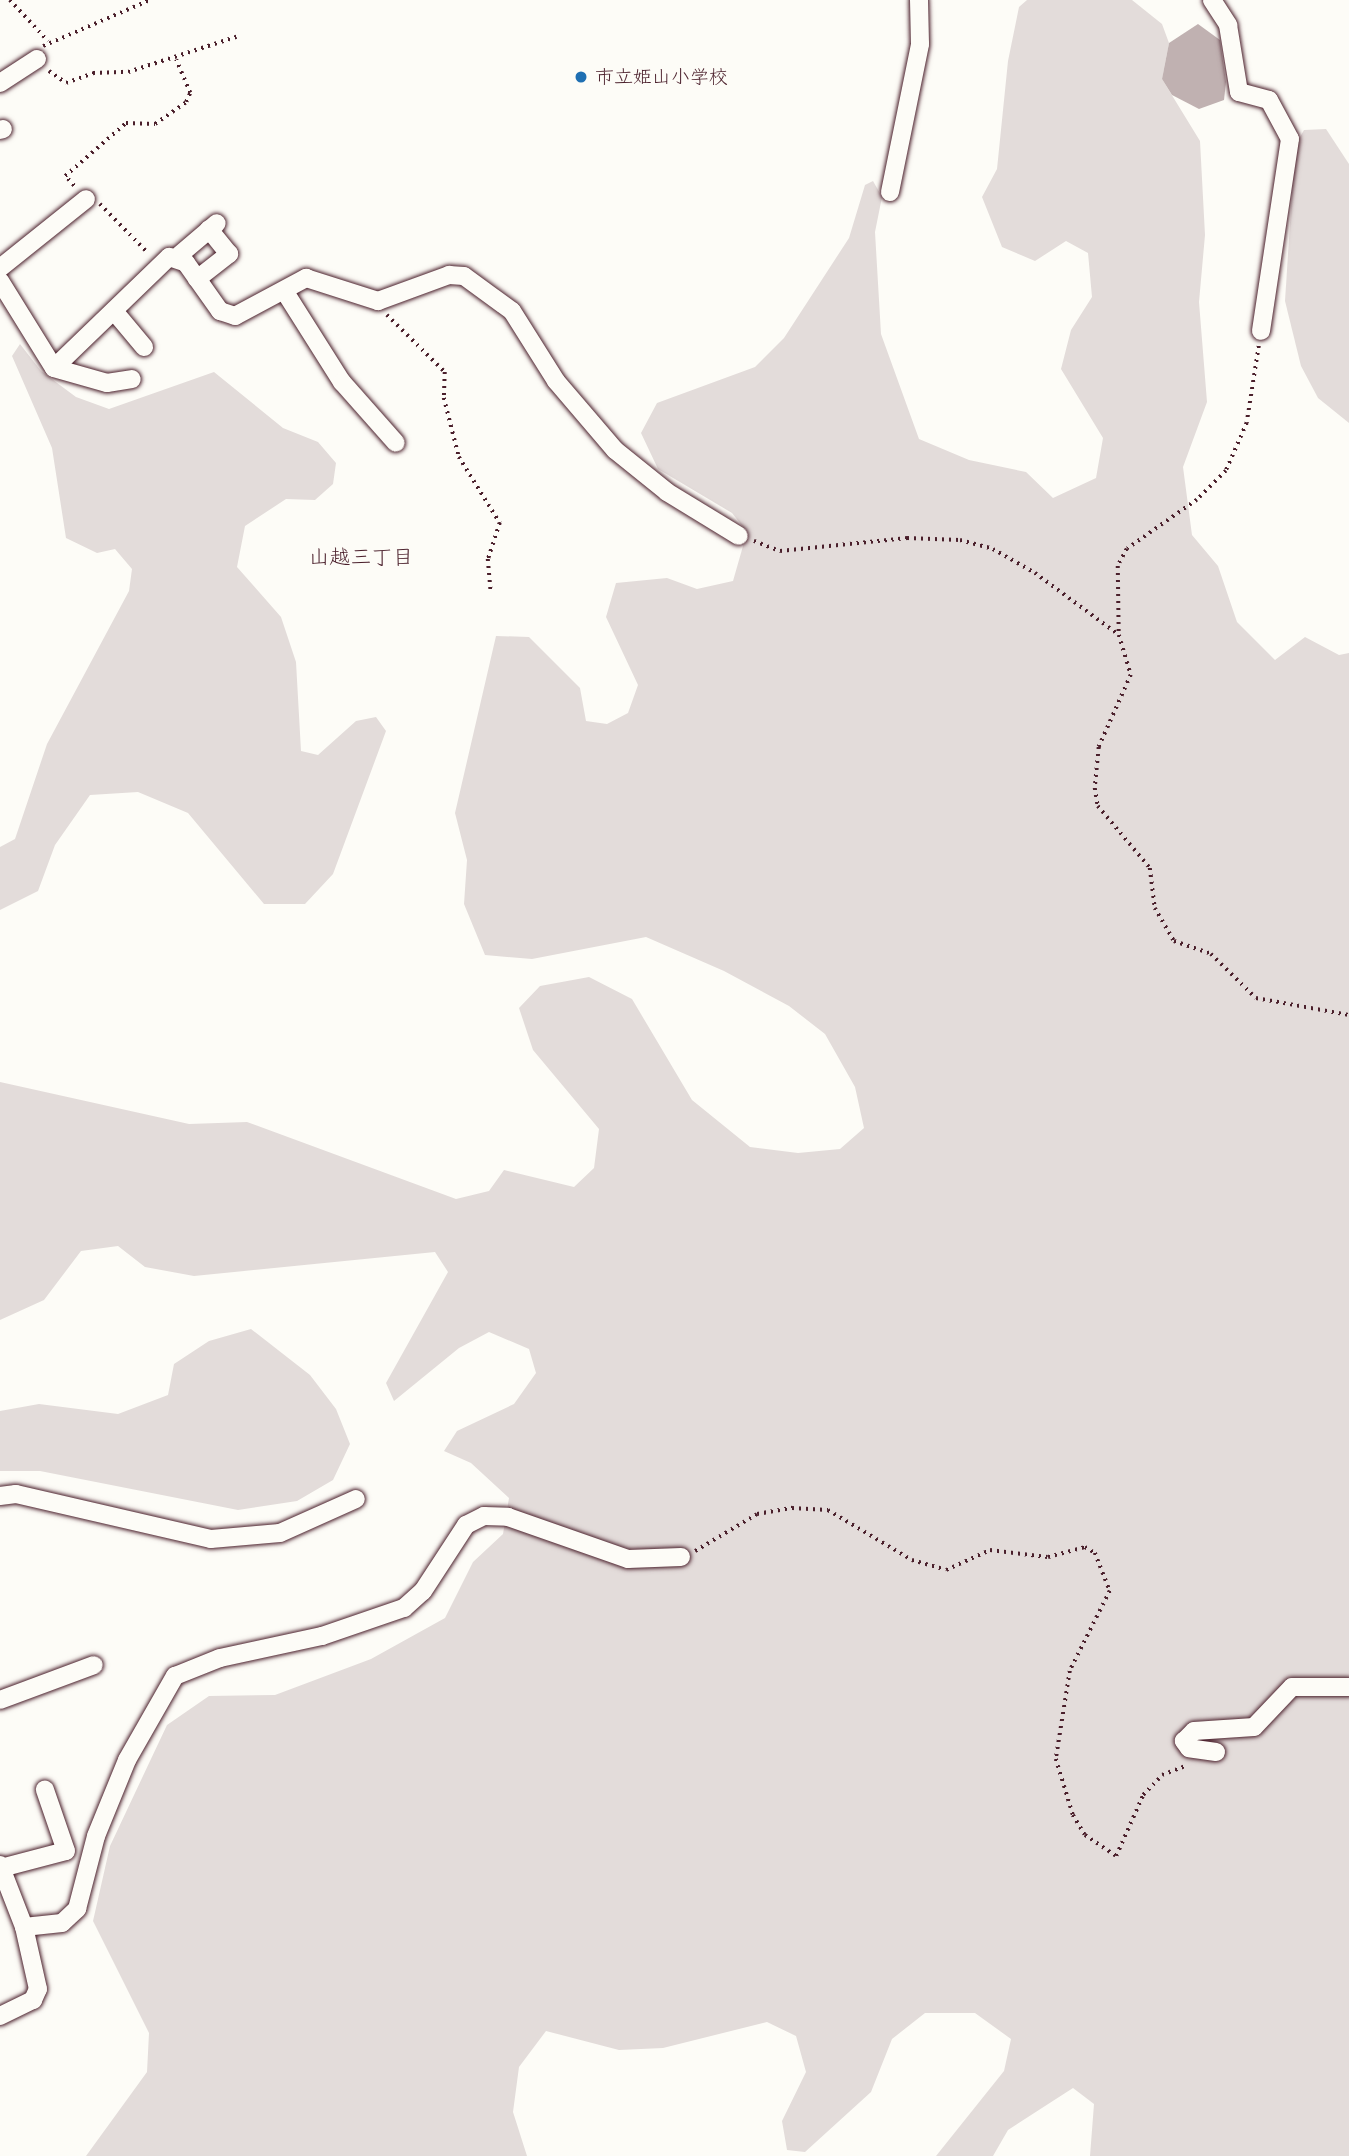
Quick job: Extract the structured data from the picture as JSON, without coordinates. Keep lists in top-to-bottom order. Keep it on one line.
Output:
{"districts":["山越三丁目"],"places":["市立姫山小学校"]}
